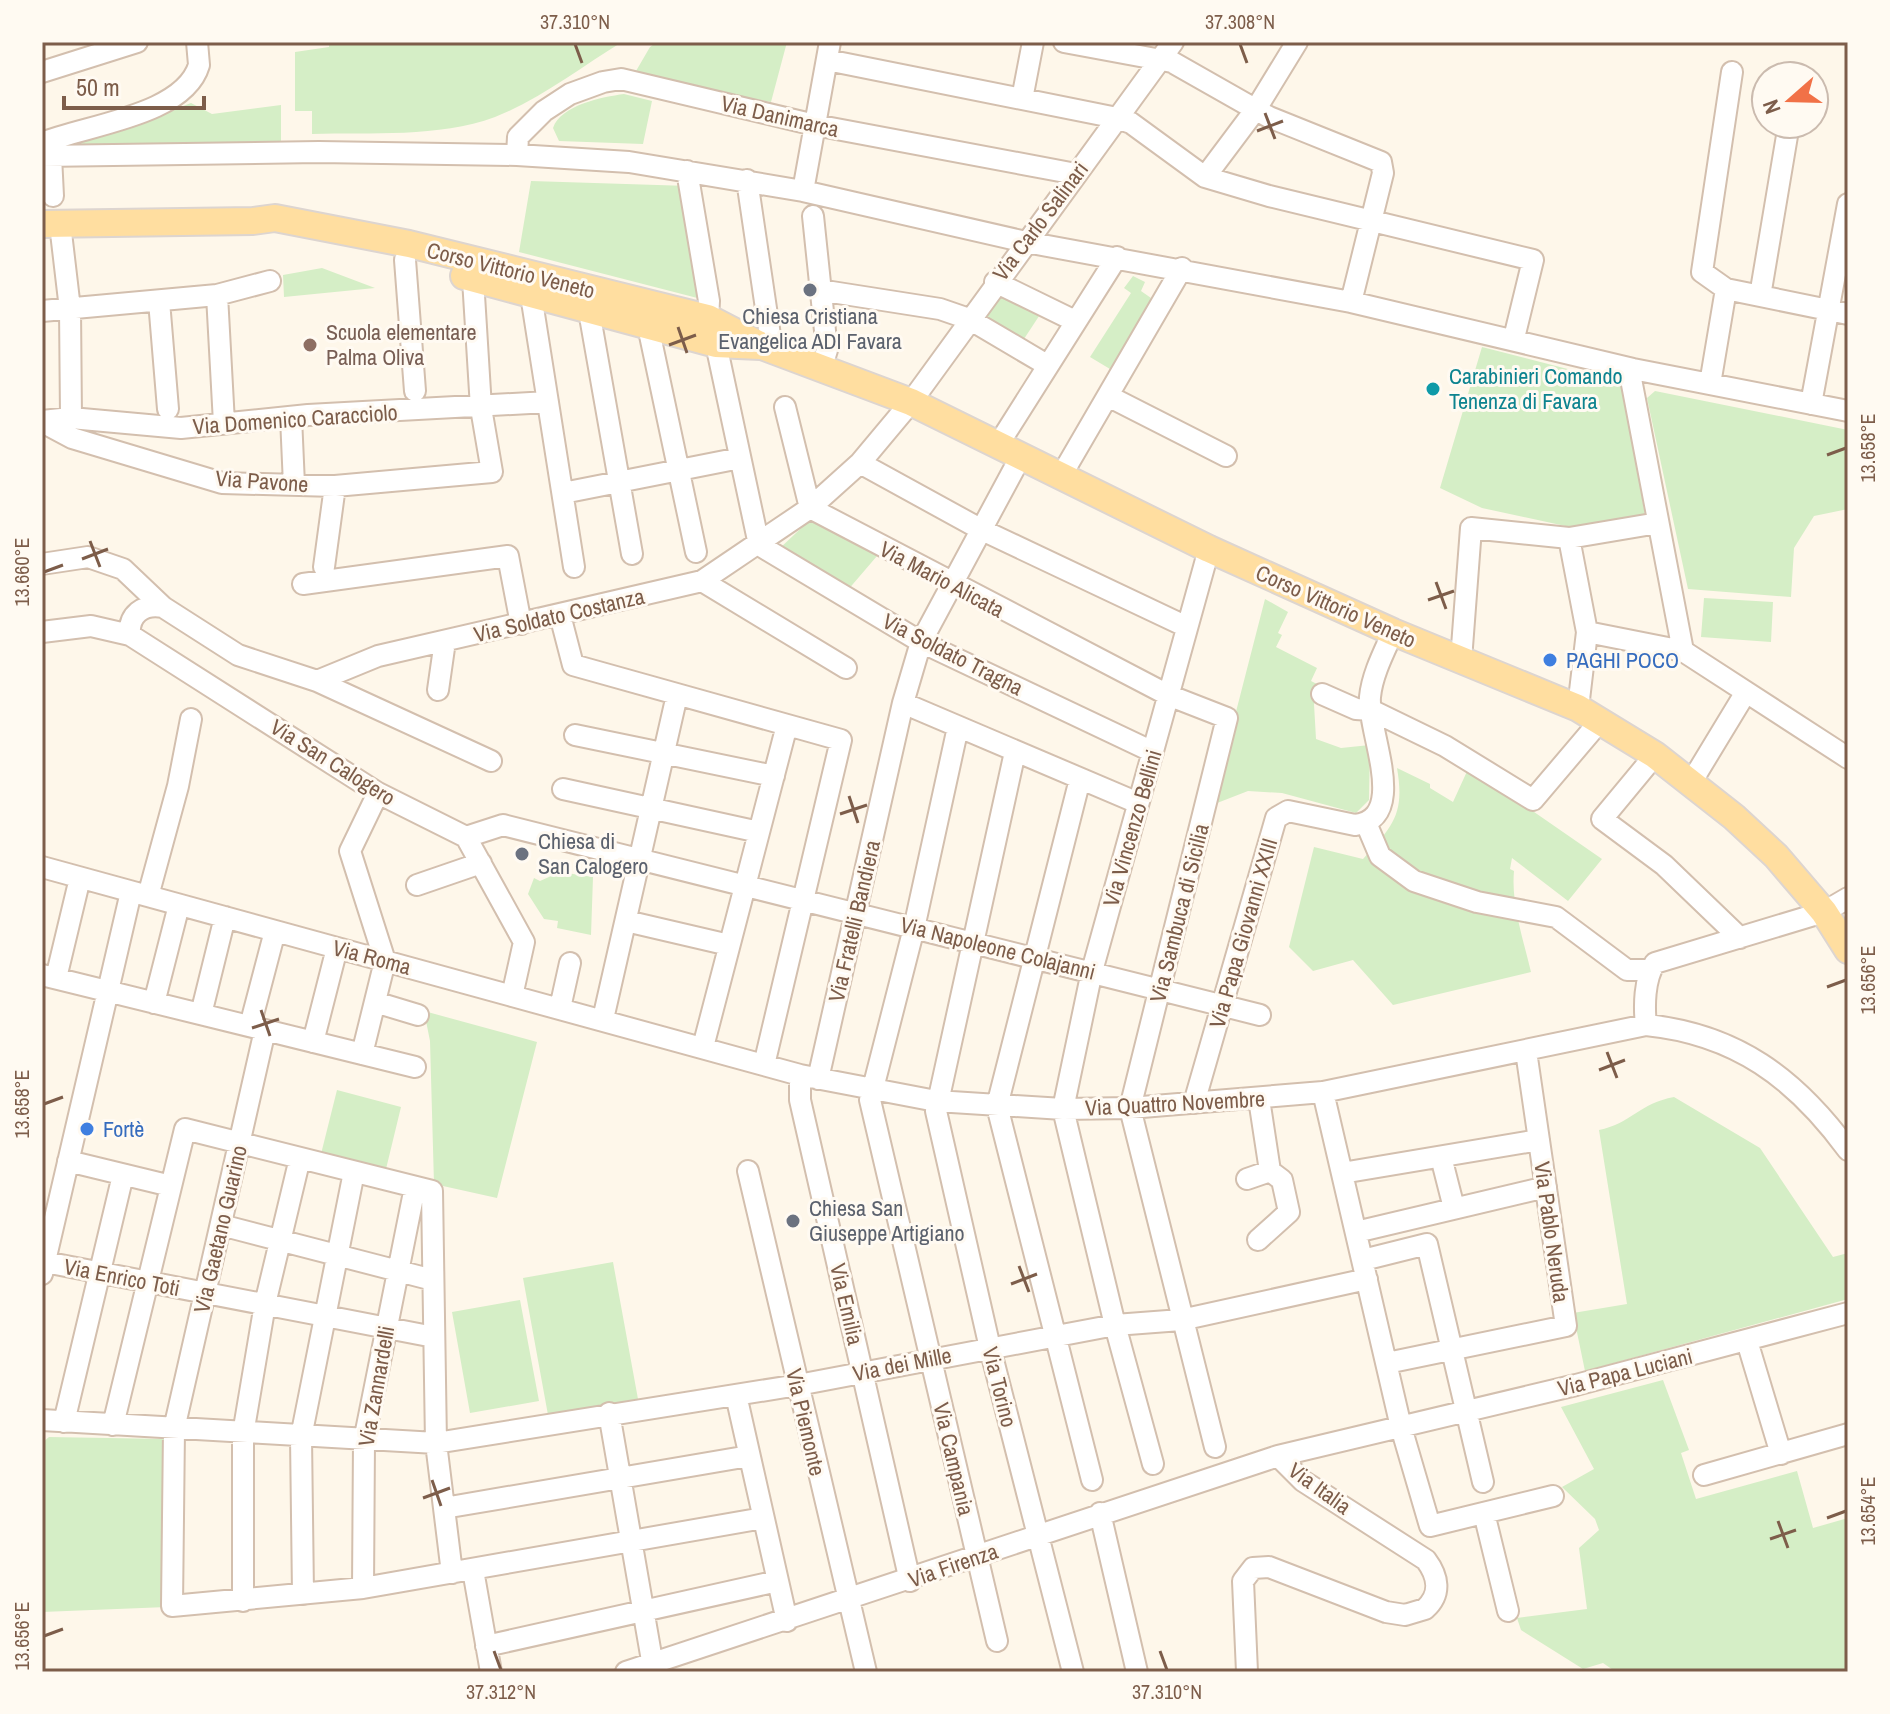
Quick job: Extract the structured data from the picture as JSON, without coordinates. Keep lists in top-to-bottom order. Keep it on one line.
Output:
{"streets":{"main road":["Corso Vittorio Veneto"],"street":["Via Danimarca","Via Carlo Salinari","Via Domenico Caracciolo","Via Pavone","Via Mario Alicata","Via Soldato Costanza","Via Soldato Tragna","Via San Calogero","Via Vincenzo Bellini","Via Sambuca di Sicilia","Via Fratelli Bandiera","Via Papa Giovanni XXIII","Via Napoleone Colajanni","Via Roma","Via Quattro Novembre","Via Gaetano Guarino","Via Pablo Neruda","Via Enrico Toti","Via Emilia","Via dei Mille","Via Papa Luciani","Via Zannardelli","Via Torino","Via Piemonte","Via Campania","Via Italia","Via Firenza"]},"crossings":[["Via Danimarca","Via Carlo Salinari"],["Via Carlo Salinari","Corso Vittorio Veneto"],["Via Carlo Salinari","Via Soldato Costanza"],["Corso Vittorio Veneto","Via Soldato Costanza"],["Corso Vittorio Veneto","Via Vincenzo Bellini"],["Corso Vittorio Veneto","Via Fratelli Bandiera"],["Via Domenico Caracciolo","Via Pavone"],["Via Mario Alicata","Via Soldato Costanza"],["Via Mario Alicata","Via Vincenzo Bellini"],["Via Mario Alicata","Via Sambuca di Sicilia"],["Via Mario Alicata","Via Fratelli Bandiera"],["Via Soldato Costanza","Via Soldato Tragna"],["Via Soldato Tragna","Via Vincenzo Bellini"],["Via Soldato Tragna","Via Fratelli Bandiera"],["Via San Calogero","Via Napoleone Colajanni"],["Via Vincenzo Bellini","Via Napoleone Colajanni"],["Via Vincenzo Bellini","Via Quattro Novembre"],["Via Sambuca di Sicilia","Via Napoleone Colajanni"],["Via Sambuca di Sicilia","Via Quattro Novembre"],["Via Fratelli Bandiera","Via Napoleone Colajanni"],["Via Fratelli Bandiera","Via Quattro Novembre"],["Via Fratelli Bandiera","Via Emilia"],["Via Papa Giovanni XXIII","Via Napoleone Colajanni"],["Via Papa Giovanni XXIII","Via Quattro Novembre"],["Via Napoleone Colajanni","Via Campania"],["Via Roma","Via Quattro Novembre"],["Via Roma","Via Gaetano Guarino"],["Via Quattro Novembre","Via Pablo Neruda"],["Via Quattro Novembre","Via Emilia"],["Via Quattro Novembre","Via Torino"],["Via Quattro Novembre","Via Campania"],["Via Gaetano Guarino","Via Enrico Toti"],["Via Gaetano Guarino","Via dei Mille"],["Via Pablo Neruda","Via dei Mille"],["Via Enrico Toti","Via Zannardelli"],["Via Emilia","Via dei Mille"],["Via Emilia","Via Firenza"],["Via dei Mille","Via Zannardelli"],["Via dei Mille","Via Torino"],["Via dei Mille","Via Piemonte"],["Via dei Mille","Via Campania"],["Via Papa Luciani","Via Italia"],["Via Torino","Via Firenza"],["Via Piemonte","Via Firenza"],["Via Campania","Via Firenza"],["Via Italia","Via Firenza"]],"places":["Chiesa Cristiana Evangelica ADI Favara","Scuola elementare Palma Oliva","Carabinieri Comando Tenenza di Favara","PAGHI POCO","Chiesa di San Calogero","Fortè","Chiesa San Giuseppe Artigiano"],"scale_bar":"50 m","north":"left","coordinates":["37.310°N","37.308°N","13.658°E","13.660°E","13.656°E","13.654°E","37.312°N"]}
